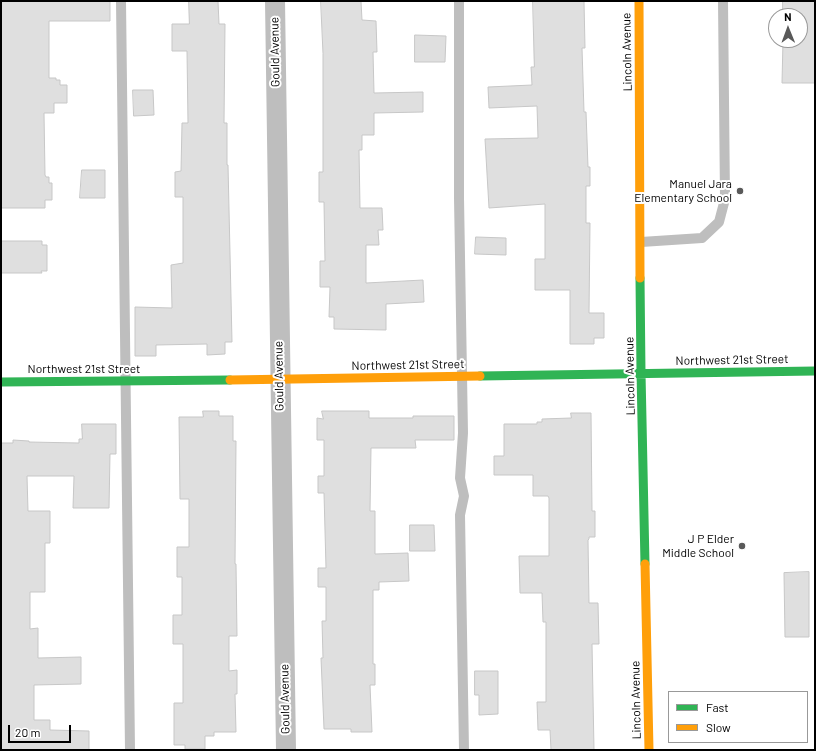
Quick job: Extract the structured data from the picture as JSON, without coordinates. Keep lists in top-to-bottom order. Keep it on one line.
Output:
{"streets":{"street":["Gould Avenue","Lincoln Avenue","Northwest 21st Street"]},"crossings":[["Gould Avenue","Northwest 21st Street"],["Lincoln Avenue","Northwest 21st Street"]],"places":["Manuel Jara Elementary School","J P Elder Middle School"],"legend":["Fast","Slow"],"scale_bar":"20 m","north":"top"}
